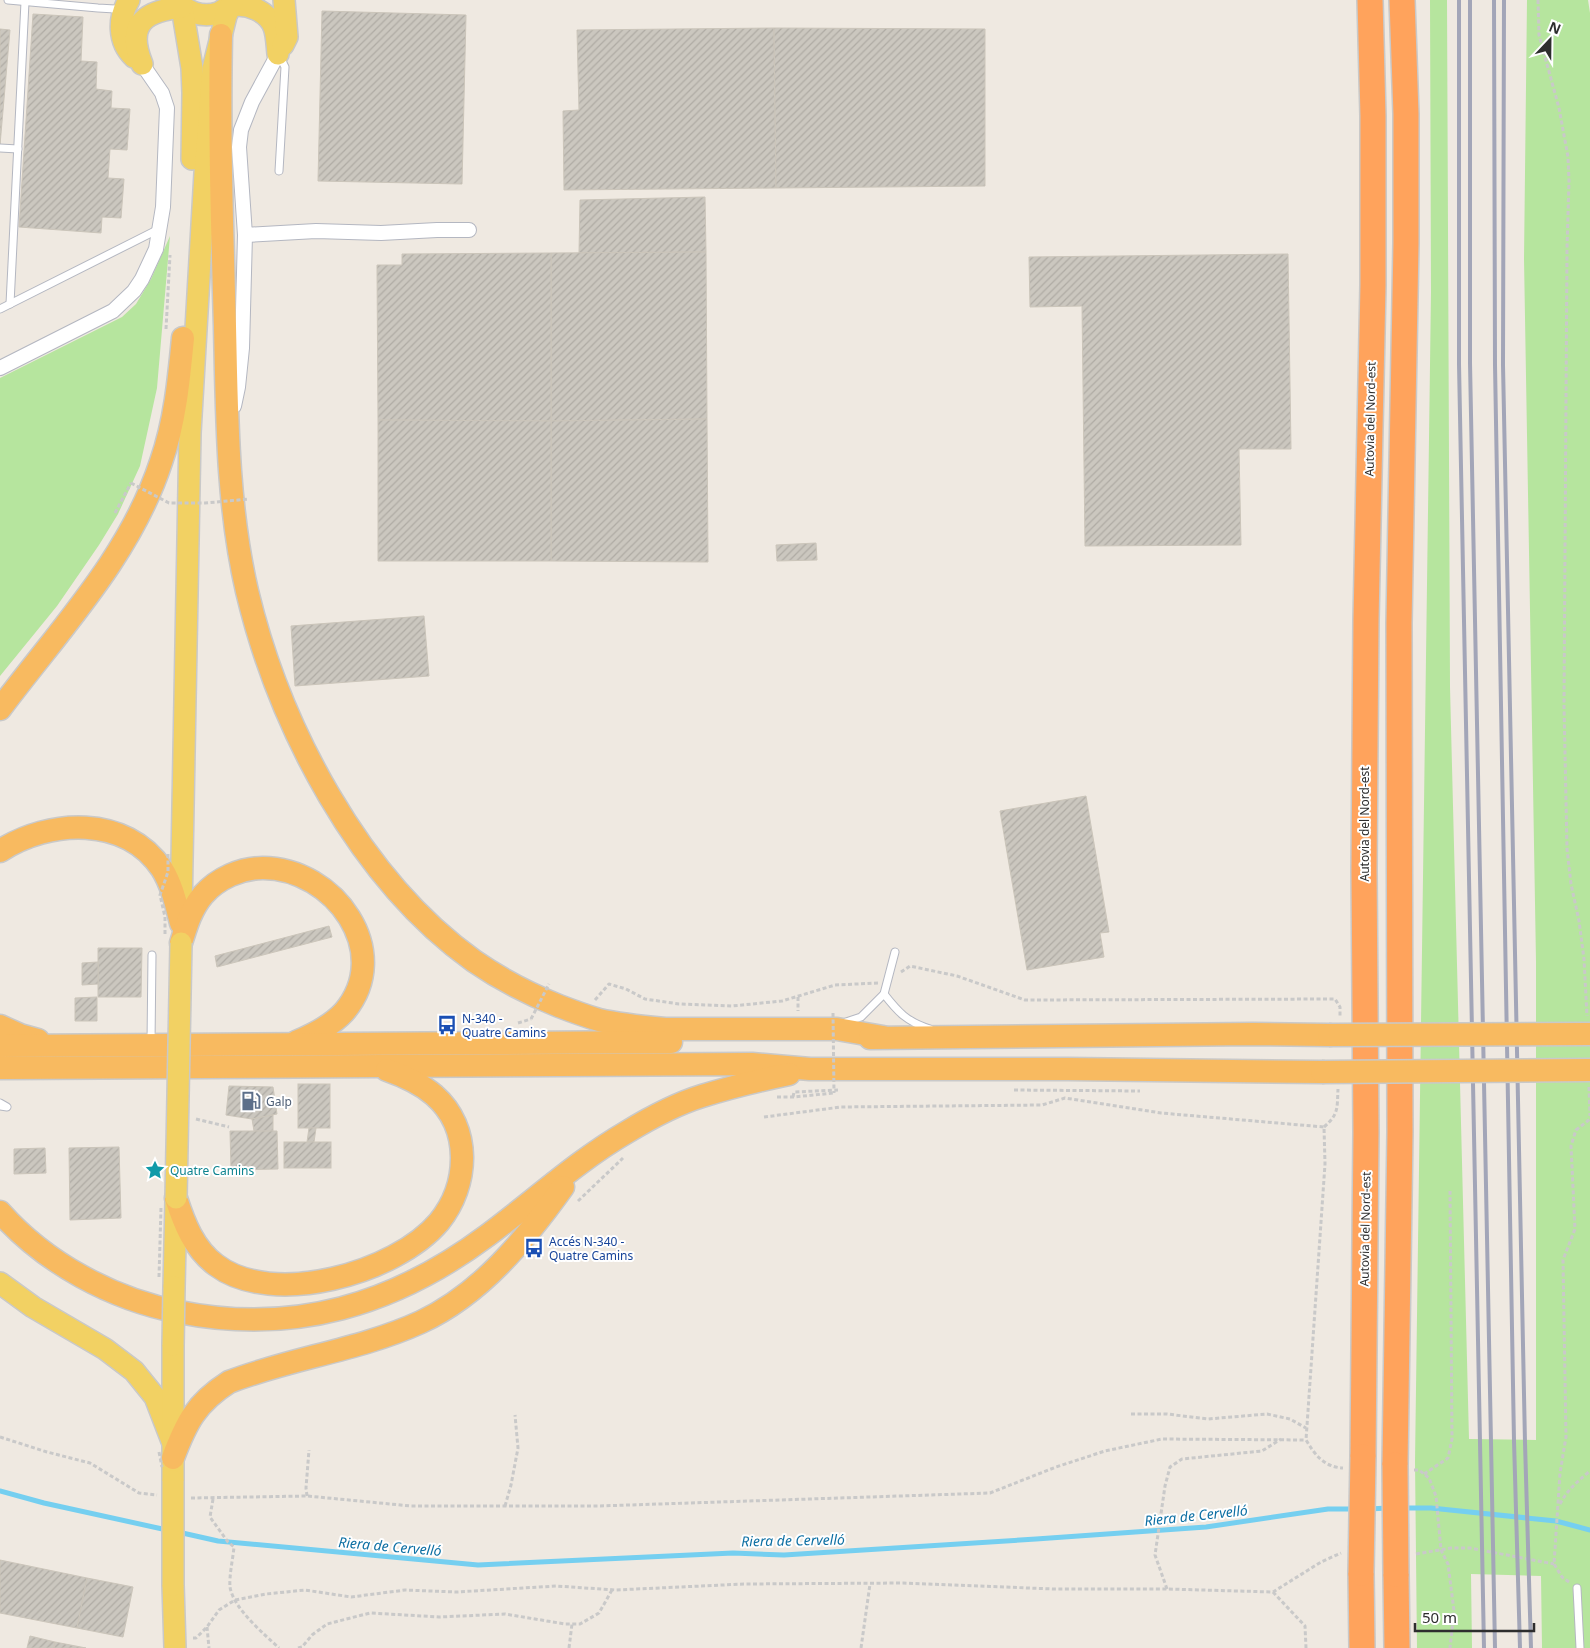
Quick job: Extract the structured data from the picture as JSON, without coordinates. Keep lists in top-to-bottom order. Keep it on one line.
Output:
{"streets":{"highway":["Autovia del Nord-est"]},"water":["Riera de Cervelló"],"places":{"bus stop":["N-340 - Quatre Camins","Accés N-340 - Quatre Camins"],"fuel station":["Galp"],"place":["Quatre Camins"]},"scale_bar":"50 m","north":"top"}
